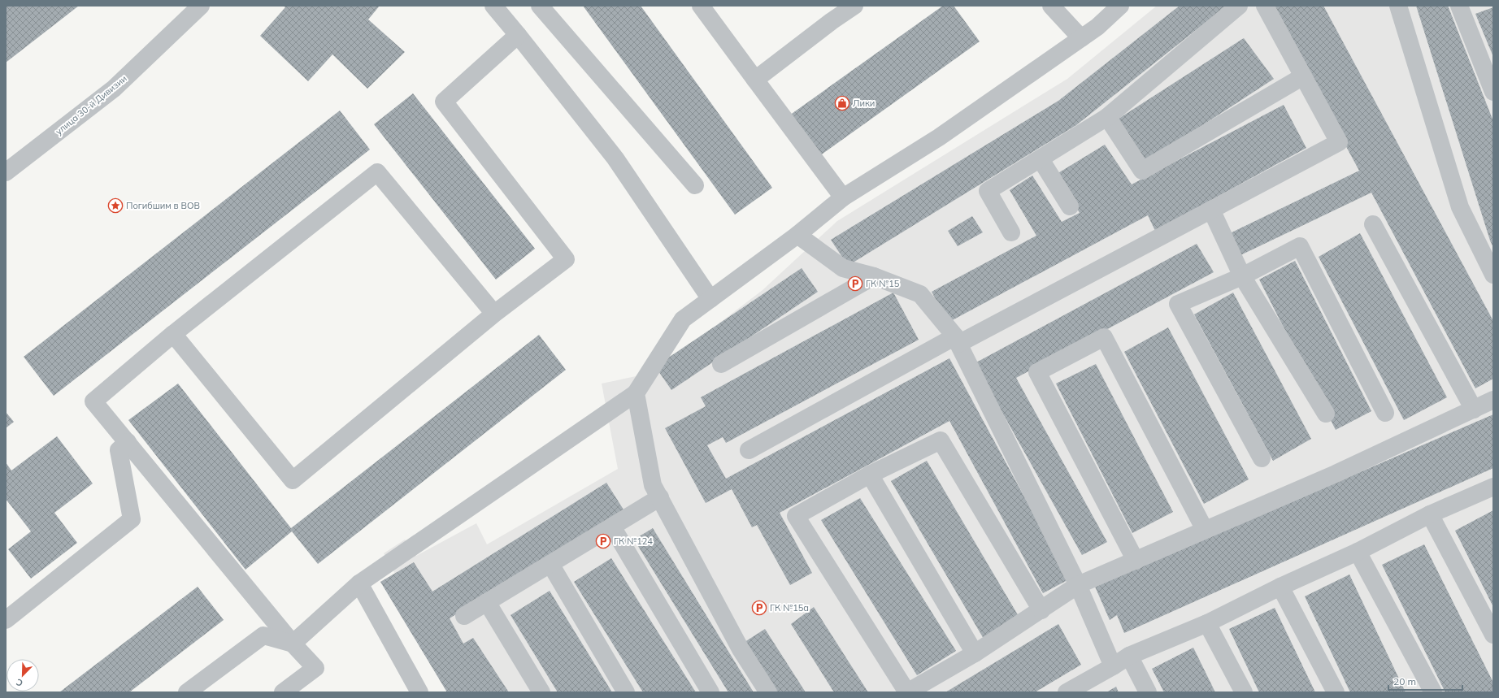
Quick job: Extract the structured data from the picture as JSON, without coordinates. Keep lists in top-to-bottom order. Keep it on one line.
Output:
{"streets":{"street":["улица 30-й Дивизии"]},"places":{"shop":["Лики"],"place":["Погибшим в ВОВ"],"parking":["ГК №15","ГК №124","ГК №15а"]},"scale_bar":"20 m","north":"bottom left"}
